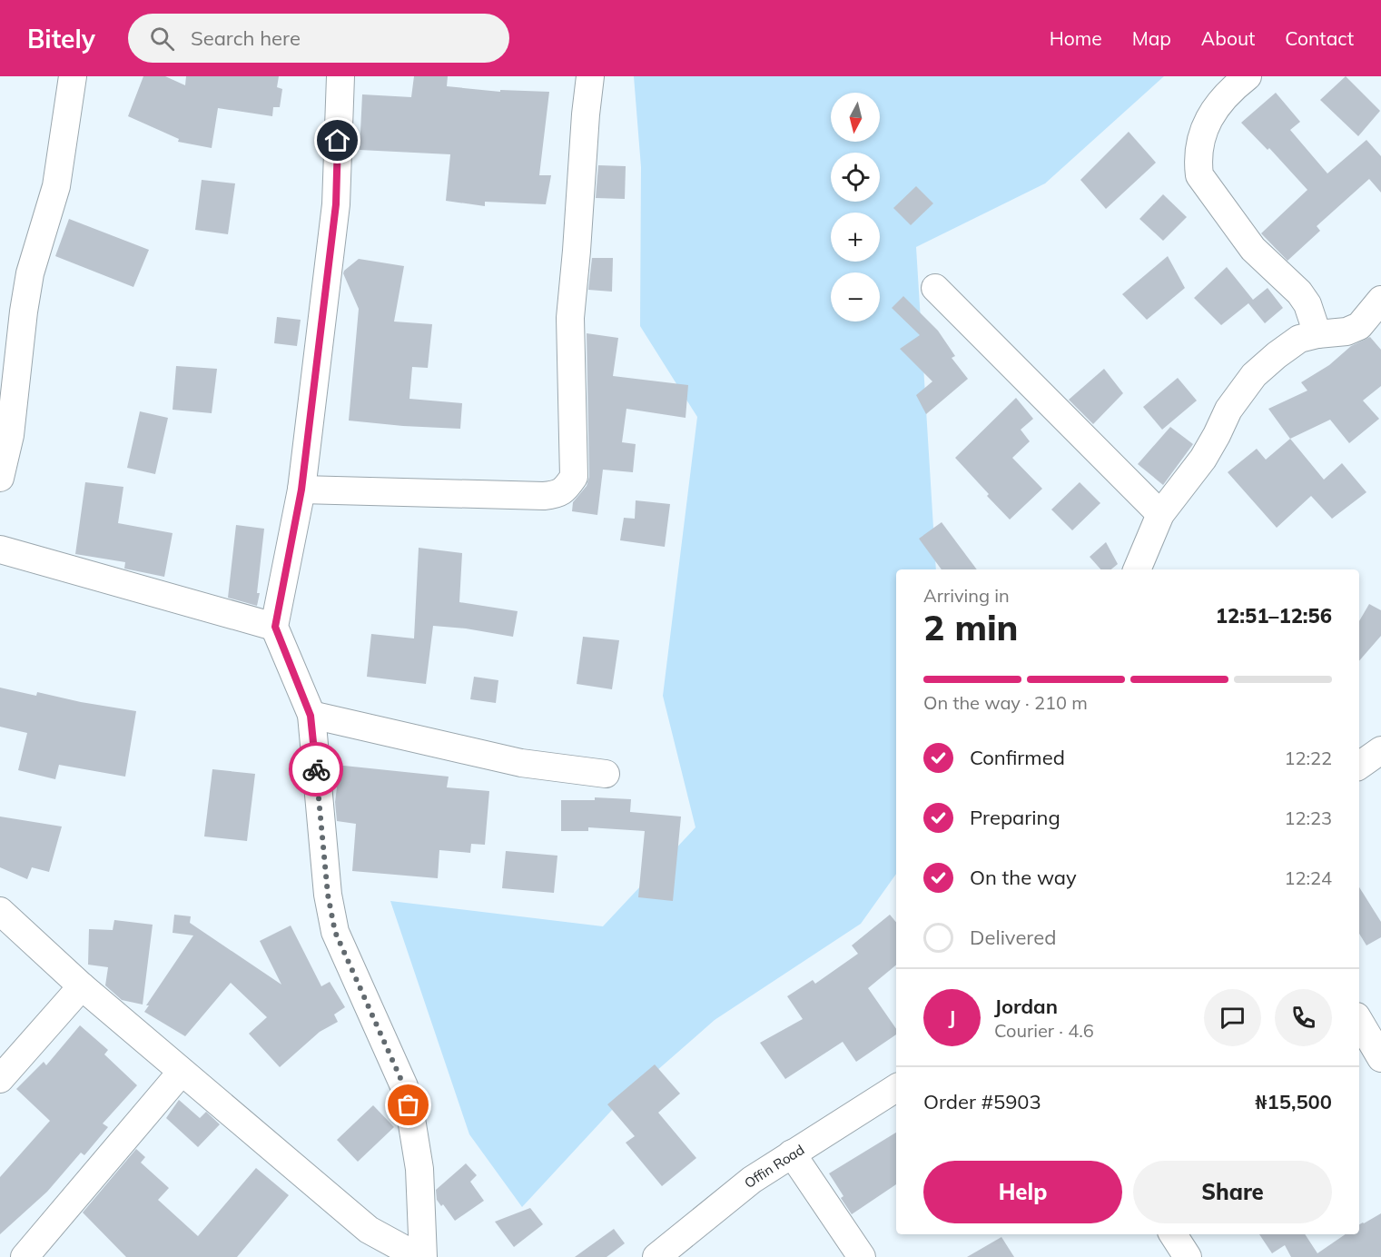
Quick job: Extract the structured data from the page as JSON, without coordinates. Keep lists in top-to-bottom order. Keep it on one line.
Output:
{"streets":{"street":["Offin Road"]},"north":"bottom","page":{"header":"Bitely","search":"Search here","nav":["Home","Map","About","Contact"],"map_buttons":["+","−"],"heading":["2 min","Arriving in","12:51–12:56"],"panel":["Jordan","Courier · 4.6","Order #5903","₦15,500"],"bar":"On the way · 210 m","list":[["Confirmed","12:22"],["Preparing","12:23"],["On the way","12:24"],"Delivered"],"round":"J","buttons":["Help","Share"]}}
